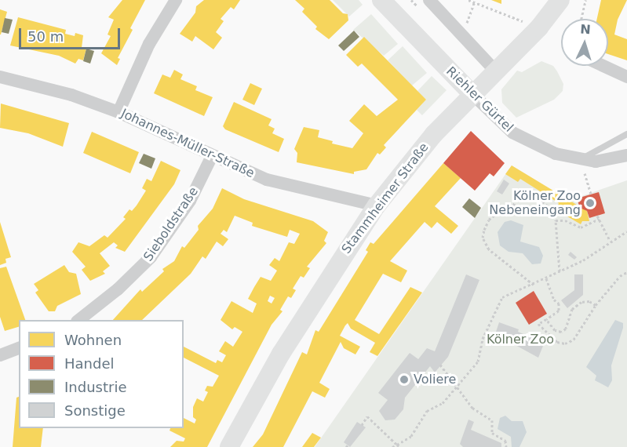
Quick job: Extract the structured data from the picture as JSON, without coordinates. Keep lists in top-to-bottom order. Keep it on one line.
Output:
{"streets":{"street":["Riehler Gürtel","Johannes-Müller-Straße","Stammheimer Straße","Sieboldstraße"]},"crossings":[["Riehler Gürtel","Stammheimer Straße"],["Johannes-Müller-Straße","Stammheimer Straße"],["Johannes-Müller-Straße","Sieboldstraße"]],"parks":["Kölner Zoo"],"places":["Kölner Zoo Nebeneingang","Voliere"],"legend":["Wohnen","Handel","Industrie","Sonstige"],"scale_bar":"50 m","north":"top"}
